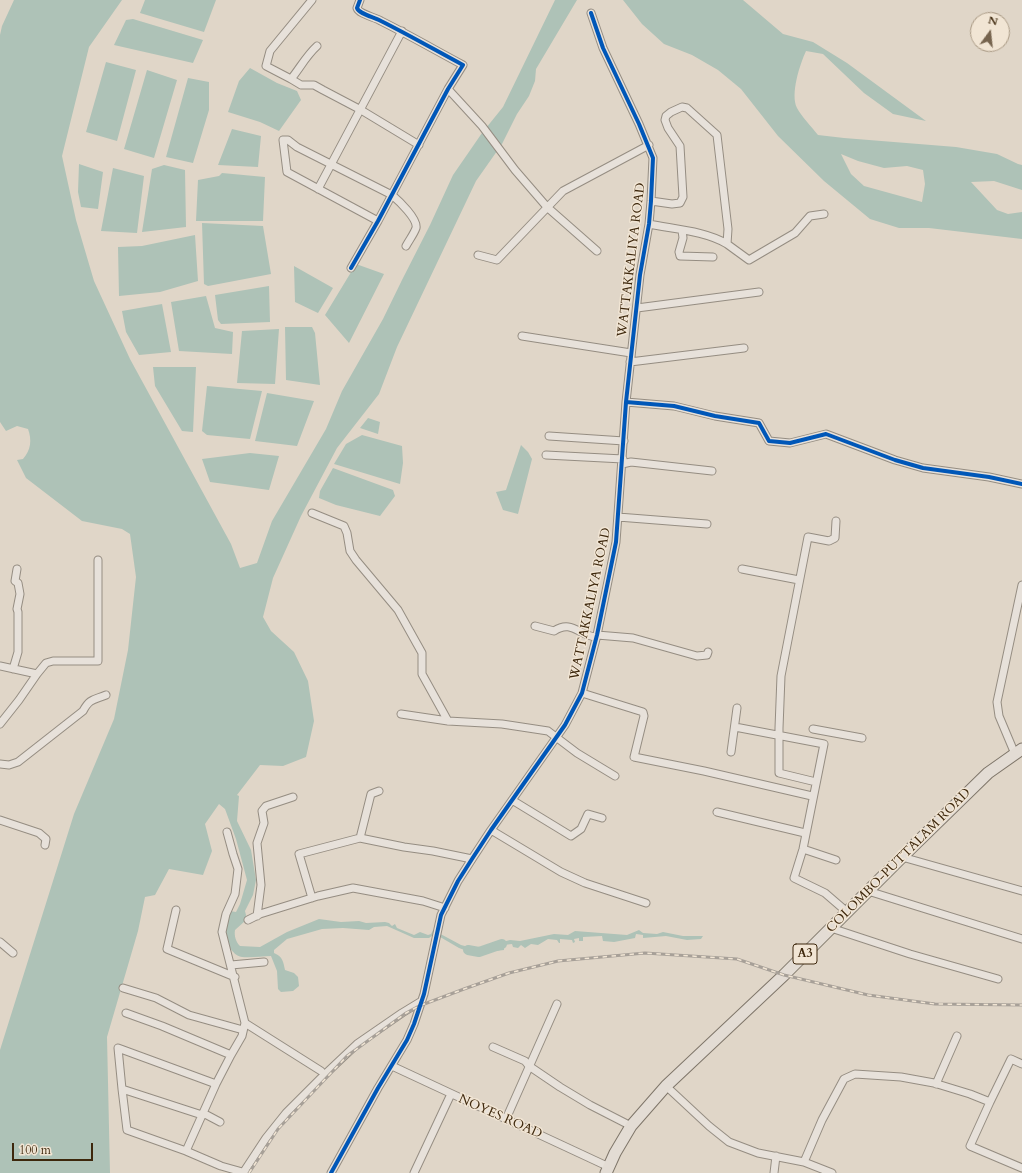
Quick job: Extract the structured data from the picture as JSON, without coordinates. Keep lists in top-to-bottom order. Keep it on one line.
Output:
{"streets":{"highway":["COLOMBO-PUTTALAM ROAD","A3"],"street":["WATTAKKALIYA ROAD","NOYES ROAD"]},"crossings":[["WATTAKKALIYA ROAD","NOYES ROAD"],["COLOMBO-PUTTALAM ROAD","NOYES ROAD"]],"scale_bar":"100 m","north":"top"}
